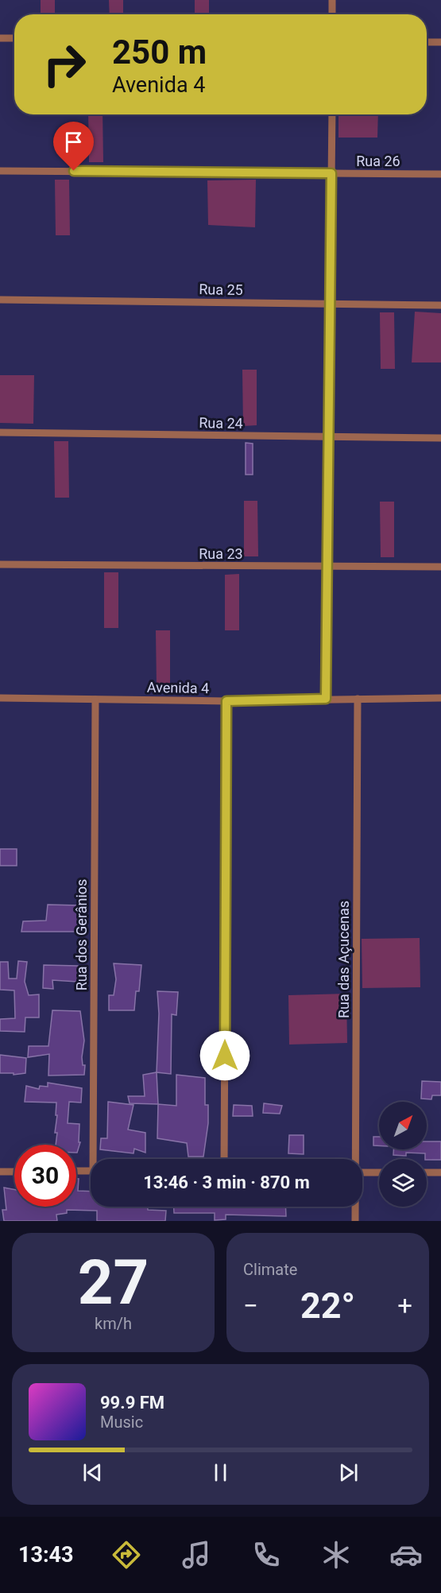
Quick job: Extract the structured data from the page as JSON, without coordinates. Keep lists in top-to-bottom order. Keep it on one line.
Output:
{"streets":{"street":["Rua 26","Rua 25","Rua 24","Rua 23","Avenida 4","Rua dos Gerânios","Rua das Açucenas"]},"crossings":[["Avenida 4","Rua dos Gerânios"],["Avenida 4","Rua das Açucenas"]],"north":"top right","page":{"turn":["250 m","Avenida 4"],"limit":"30","trip":"13:46 · 3 min · 870 m","tile":[["27","km/h"],"Climate"],"heat":["−","22°","+"],"song":["99.9 FM","Music"],"tabs":"13:43"}}
